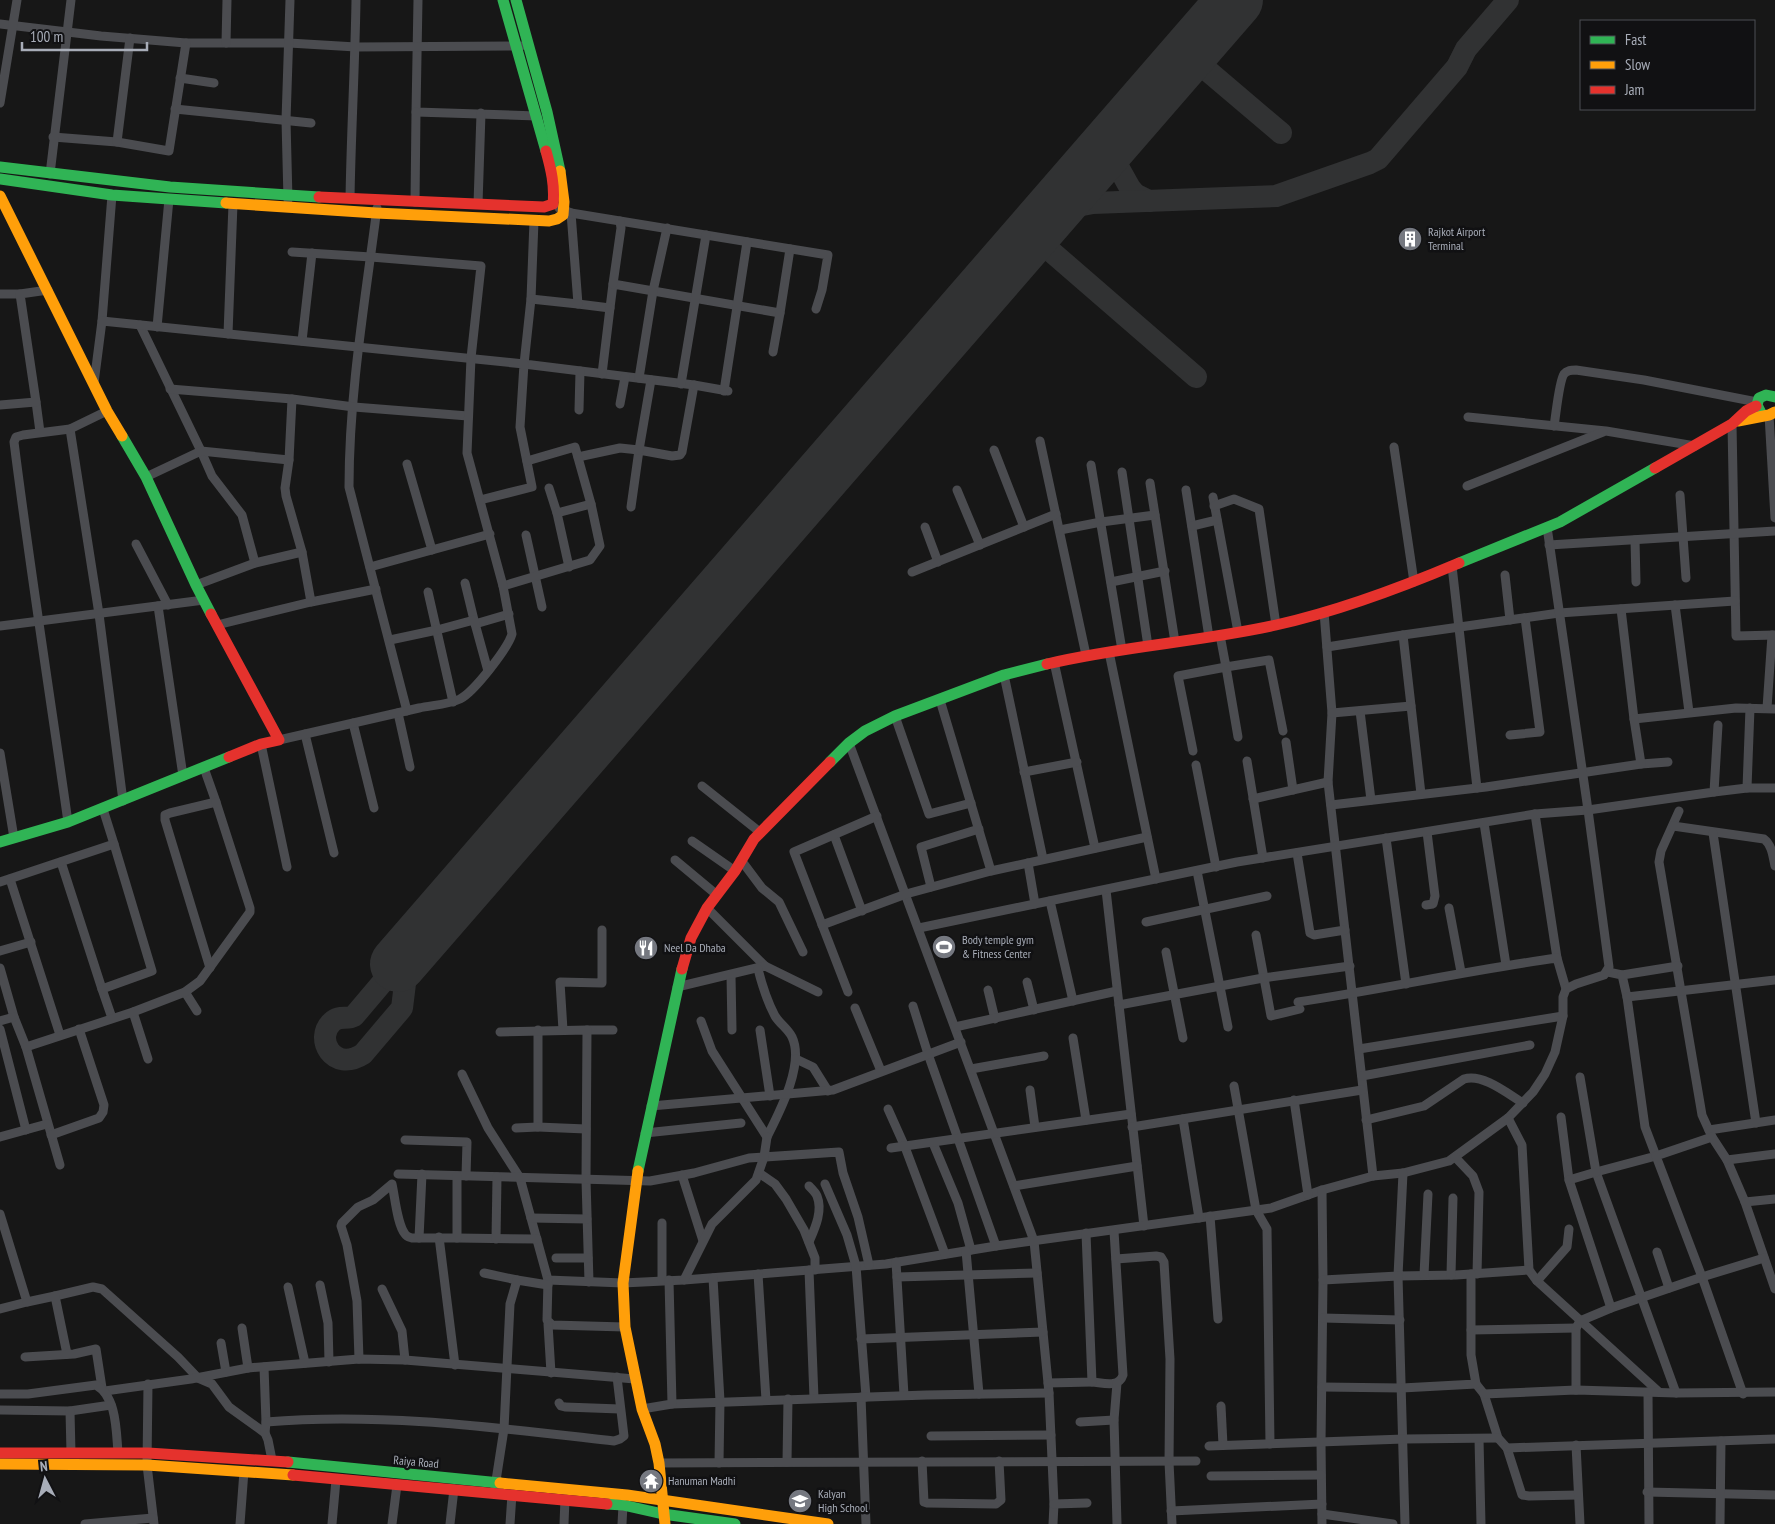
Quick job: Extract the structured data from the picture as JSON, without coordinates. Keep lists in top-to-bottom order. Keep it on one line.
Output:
{"streets":{"street":["Raiya Road"]},"places":{"building":["Rajkot Airport Terminal"],"sports":["Body temple gym & Fitness Center"],"restaurant":["Neel Da Dhaba"],"temple":["Hanuman Madhi"],"school or university":["Kalyan High School"]},"legend":["Fast","Slow","Jam"],"scale_bar":"100 m","north":"top"}
